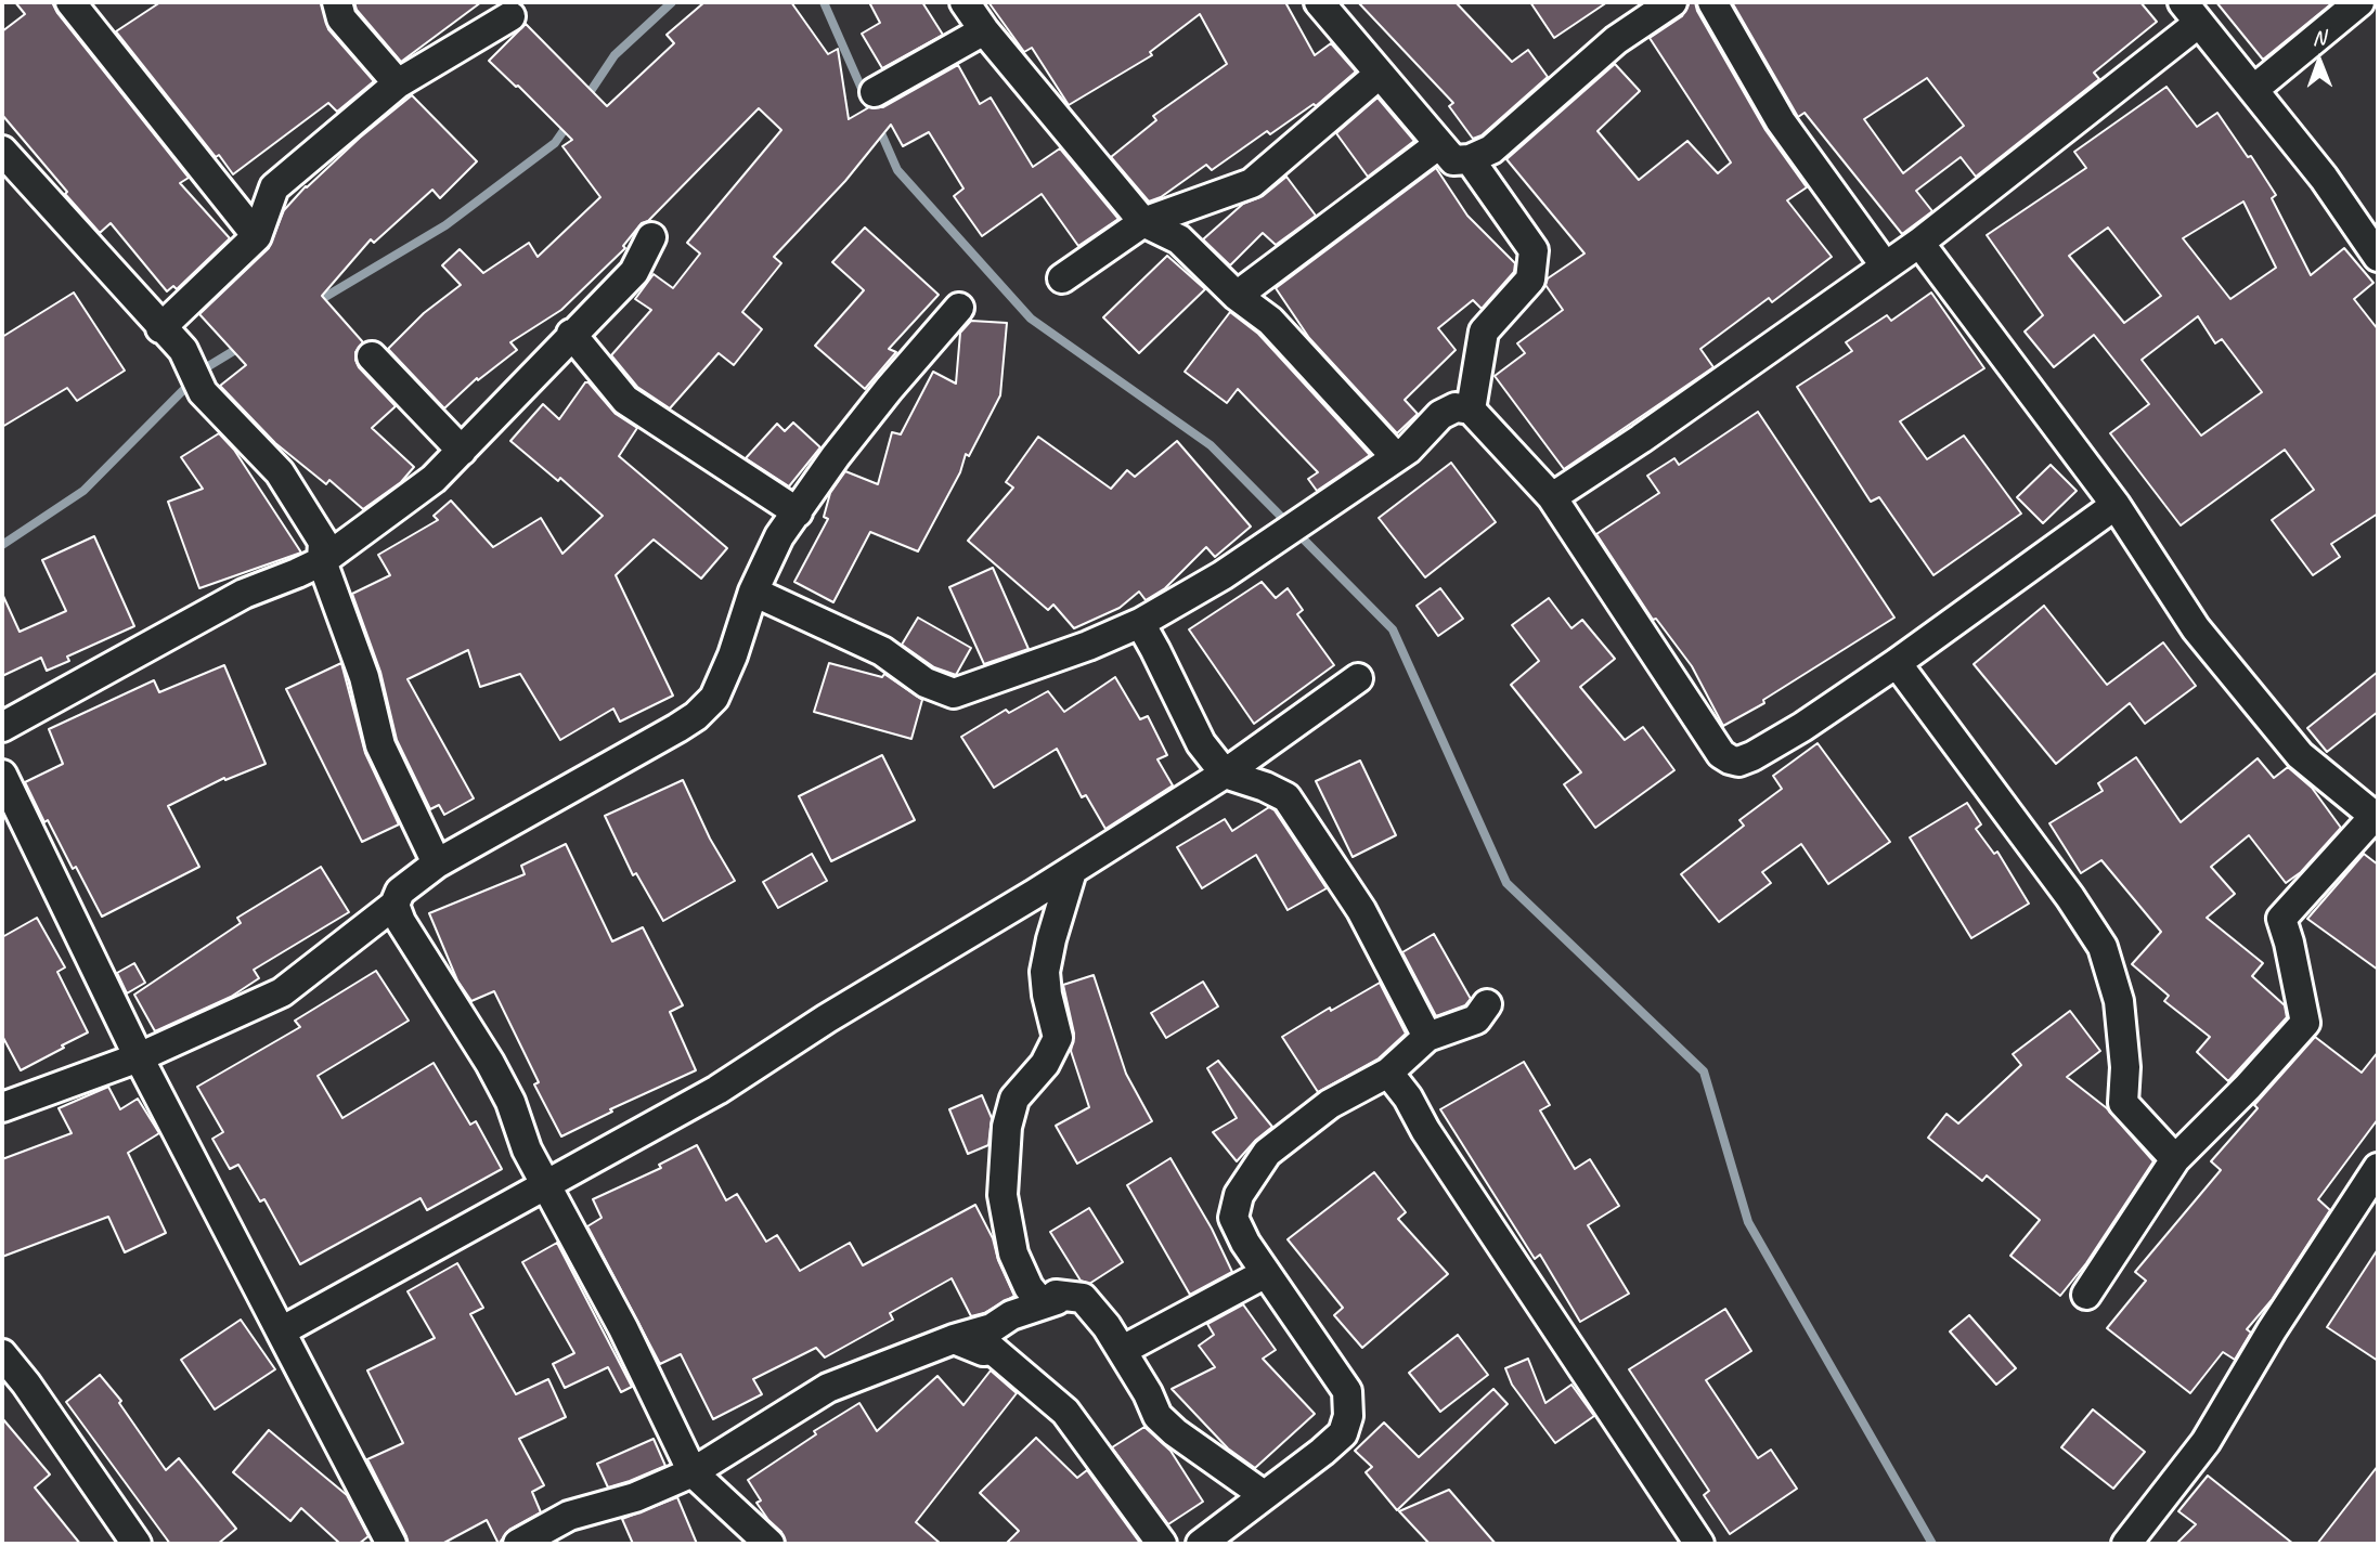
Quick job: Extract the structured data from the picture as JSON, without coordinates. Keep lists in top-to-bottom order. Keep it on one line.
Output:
{"north":"top"}
